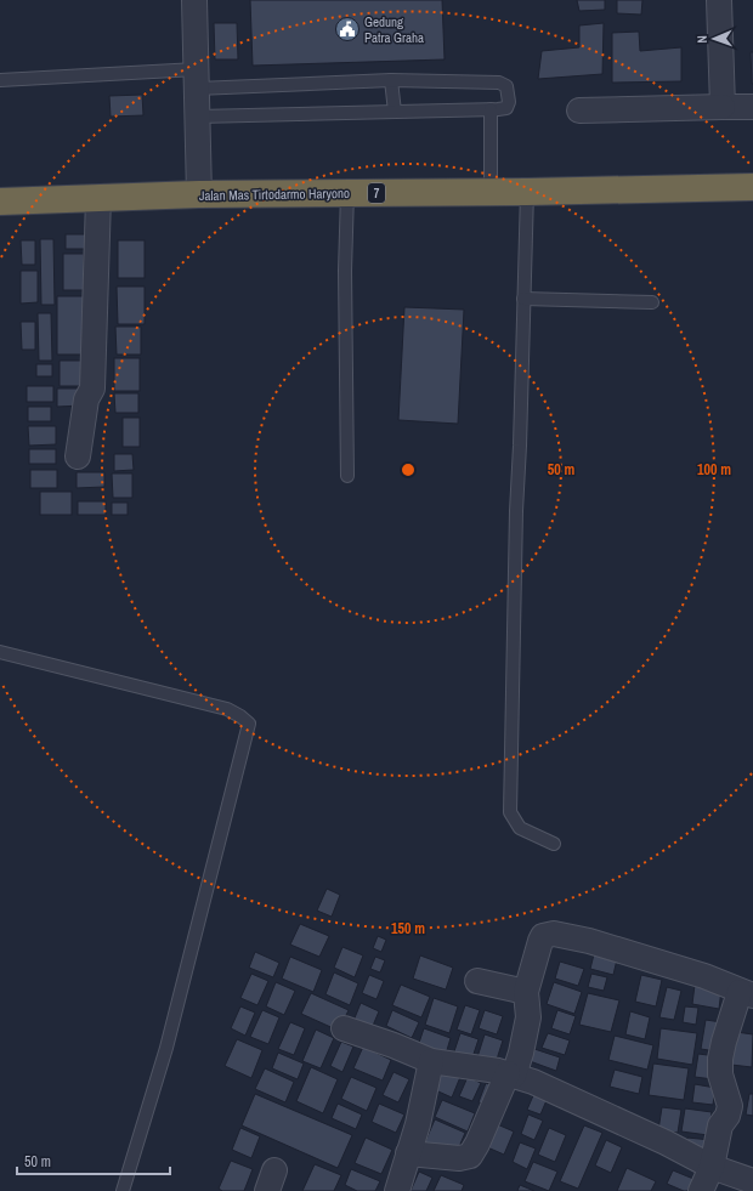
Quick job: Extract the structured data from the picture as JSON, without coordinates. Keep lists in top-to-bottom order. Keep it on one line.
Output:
{"streets":{"highway":["7","Jalan Mas Tirtodarmo Haryono"]},"places":{"public building":["Gedung Patra Graha"]},"scale_bar":"50 m","north":"left","rings":["50 m","100 m","150 m"]}
